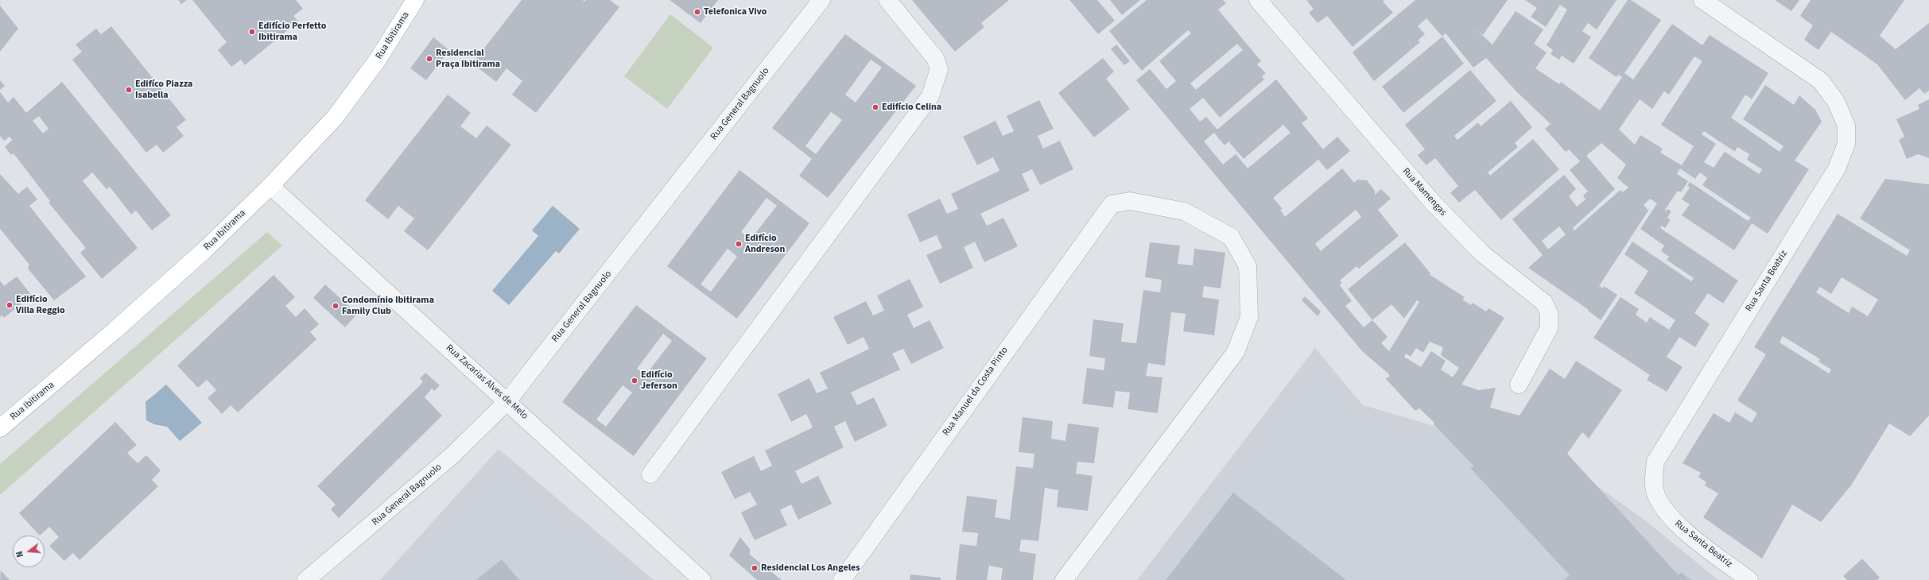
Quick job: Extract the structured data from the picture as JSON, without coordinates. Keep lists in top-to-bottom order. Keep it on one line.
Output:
{"streets":{"main road":["Rua Ibitirama"],"street":["Rua General Bagnuolo","Rua Mamengas","Rua Santa Beatriz","Rua Zacarias Alves de Melo","Rua Manuel da Costa Pinto"]},"crossings":[["Rua Ibitirama","Rua Zacarias Alves de Melo"],["Rua General Bagnuolo","Rua Zacarias Alves de Melo"]],"places":["Telefonica Vivo","Edifício Perfetto Ibitirama","Residencial Praça Ibitirama","Edifíco Piazza Isabella","Edifício Celina","Edifício Andreson","Edifício Villa Reggio","Condomínio Ibitirama Family Club","Edifício Jeferson","Residencial Los Angeles"],"north":"left"}
